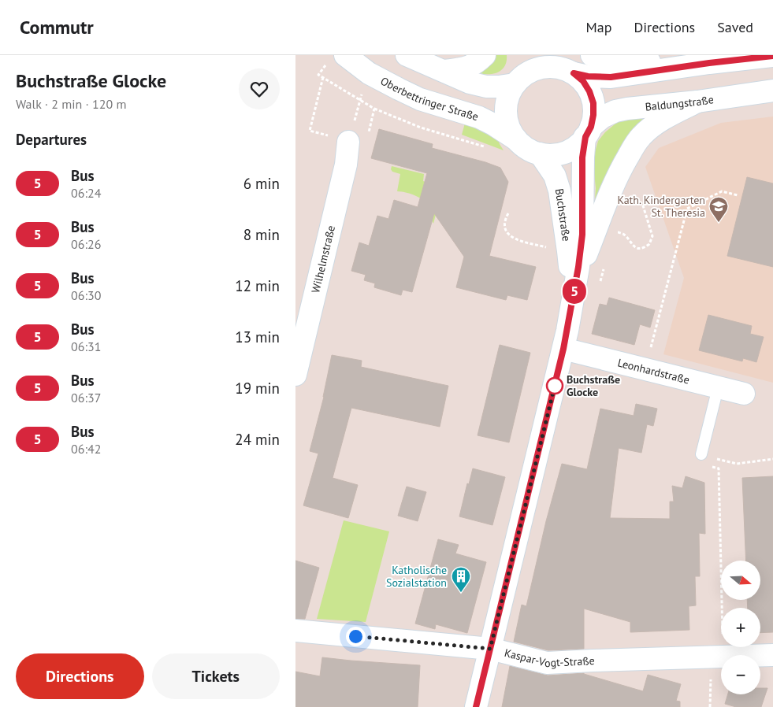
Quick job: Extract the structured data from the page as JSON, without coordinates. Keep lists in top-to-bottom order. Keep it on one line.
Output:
{"streets":{"street":["Oberbettringer Straße","Baldungstraße","Buchstraße","Wilhelmstraße","Leonhardstraße","Kaspar-Vogt-Straße"]},"crossings":[["Oberbettringer Straße","Baldungstraße"],["Oberbettringer Straße","Buchstraße"],["Baldungstraße","Buchstraße"],["Buchstraße","Leonhardstraße"],["Buchstraße","Kaspar-Vogt-Straße"]],"places":{"school or university":["Kath. Kindergarten St. Theresia"],"other":["Buchstraße Glocke"],"building":["Katholische Sozialstation"]},"lines":["bus line 5"],"north":"right","page":{"header":"Commutr","nav":["Map","Directions","Saved"],"heading":[["Buchstraße Glocke","Walk · 2 min · 120 m"],"Departures"],"on_map":"5","list":[{"mark":"5","name":"Bus","note":"06:24","value":"6 min"},{"mark":"5","name":"Bus","note":"06:26","value":"8 min"},{"mark":"5","name":"Bus","note":"06:30","value":"12 min"},{"mark":"5","name":"Bus","note":"06:31","value":"13 min"},{"mark":"5","name":"Bus","note":"06:37","value":"19 min"},{"mark":"5","name":"Bus","note":"06:42","value":"24 min"}],"map_buttons":["+","−"],"buttons":["Directions","Tickets"]}}
